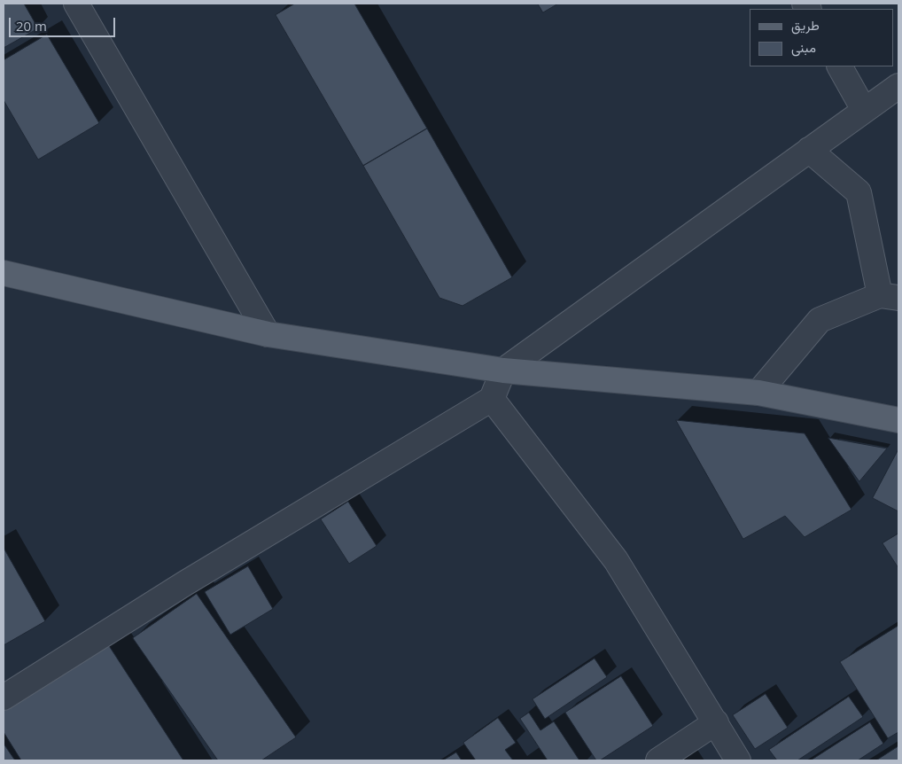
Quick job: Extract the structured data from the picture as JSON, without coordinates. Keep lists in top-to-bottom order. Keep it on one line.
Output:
{"legend":["طريق","مبنى"],"scale_bar":"20 m"}
